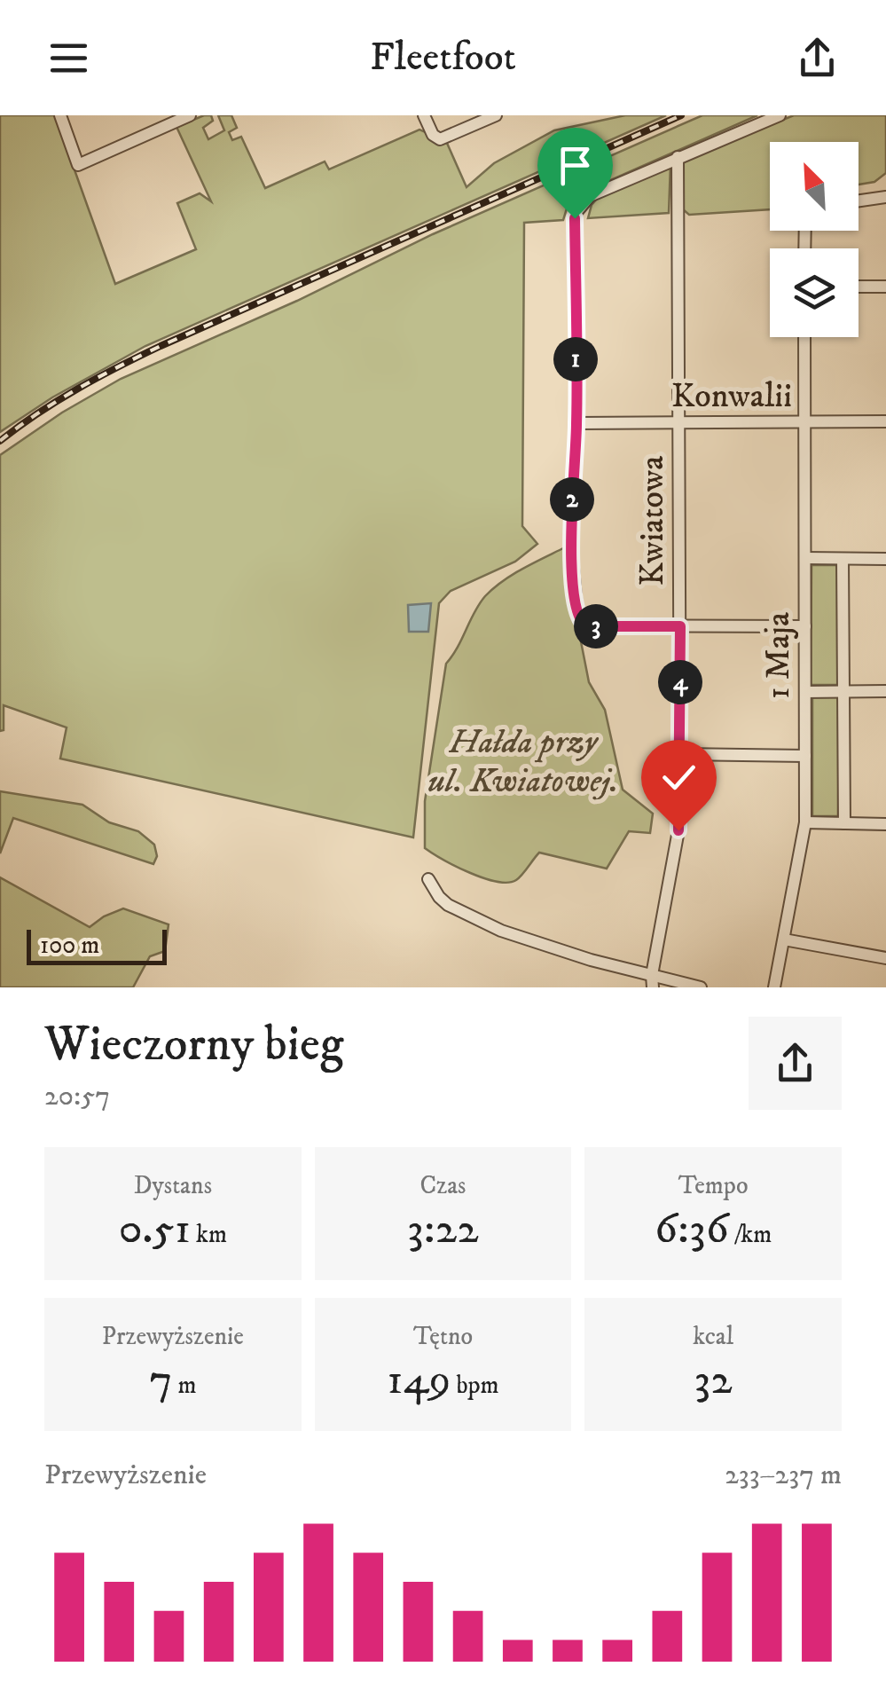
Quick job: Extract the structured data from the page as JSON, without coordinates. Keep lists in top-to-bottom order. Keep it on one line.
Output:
{"streets":{"street":["Konwalii","Kwiatowa","1 Maja"]},"crossings":[["Konwalii","Kwiatowa"],["Konwalii","1 Maja"]],"parks":["Hałda przy ul. Kwiatowej."],"scale_bar":"100 m","north":"top left","page":{"header":"Fleetfoot","pins":["1","2","3","4"],"scale":"100 m","heading":["Wieczorny bieg","20:57"],"stats":[["Dystans","0.51 km"],["Czas","3:22"],["Tempo","6:36 /km"],["Przewyższenie","7 m"],["Tętno","149 bpm"],["kcal","32"]],"chart":["Przewyższenie","233–237 m"]}}
